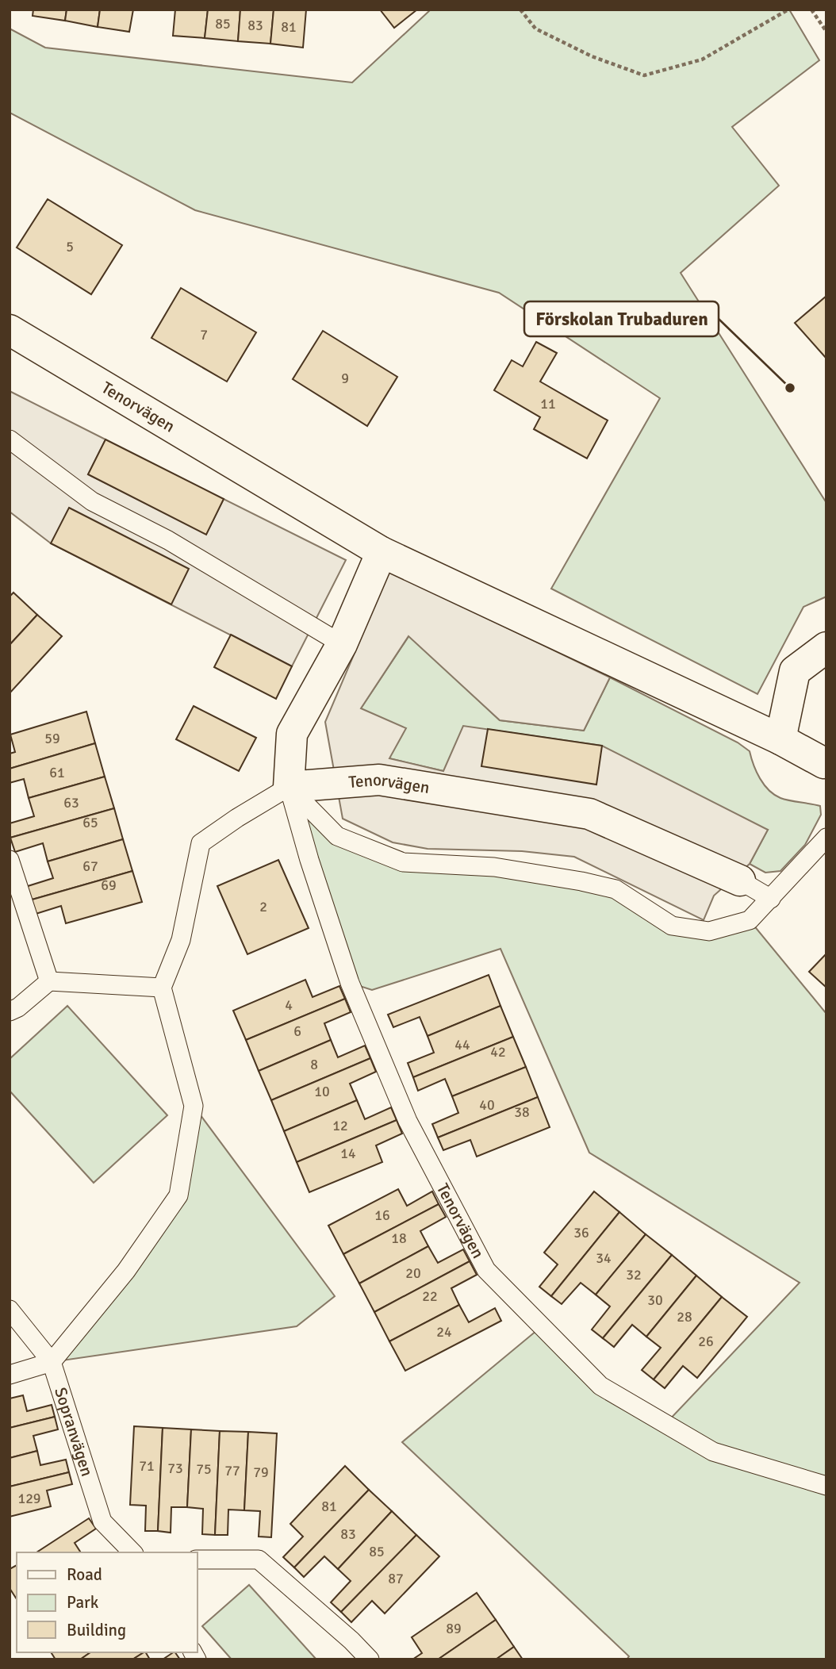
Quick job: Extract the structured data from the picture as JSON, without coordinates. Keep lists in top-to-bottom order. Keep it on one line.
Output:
{"streets":{"street":["Tenorvägen"],"lane":["Sopranvägen"]},"places":["Förskolan Trubaduren"],"house_numbers":["85","83","81","5","7","9","11","59","61","63","65","67","69","2","4","6","44","42","8","10","40","38","12","14","16","36","18","34","20","32","22","30","28","24","26","71","73","75","77","79","129","81","83","85","87","89"],"legend":["Road","Park","Building"]}
